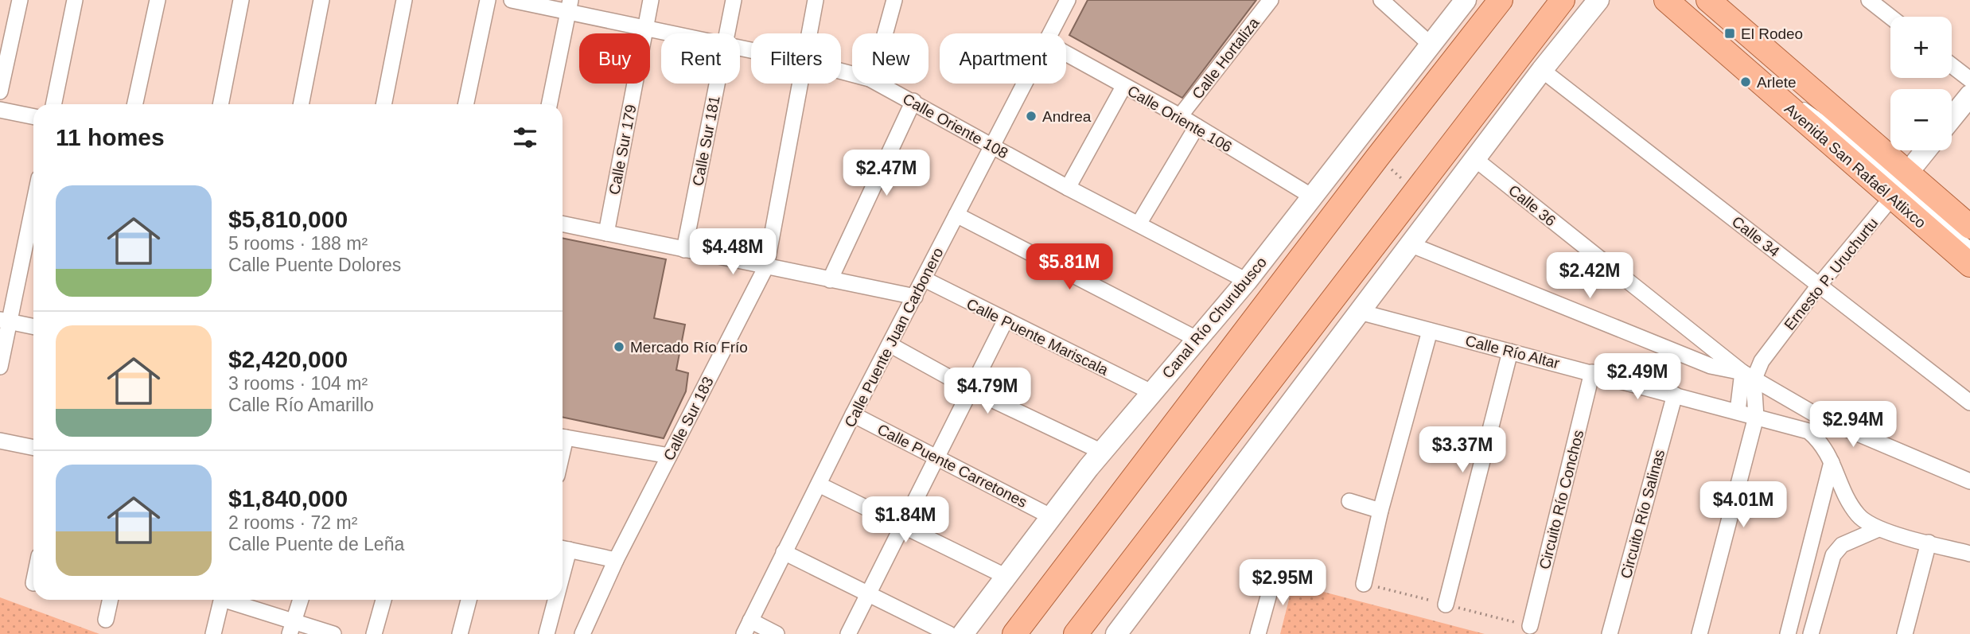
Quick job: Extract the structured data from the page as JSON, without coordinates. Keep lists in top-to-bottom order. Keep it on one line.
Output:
{"streets":{"main road":["Avenida San Rafaél Atlixco","Canal Río Churubusco"],"street":["Calle Hortaliza","Calle Oriente 106","Calle Oriente 108","Calle Sur 181","Calle Sur 179","Calle 36","Calle 34","Ernesto P. Uruchurtu","Calle Puente Mariscala","Calle Puente Juan Carbonero","Calle Río Altar","Calle Sur 183","Calle Puente Carretones","Circuito Río Conchos","Circuito Río Salinas"]},"crossings":[["Calle Hortaliza","Calle Oriente 106"],["Calle Oriente 106","Canal Río Churubusco"],["Calle Oriente 108","Calle Sur 179"],["Calle Oriente 108","Canal Río Churubusco"],["Calle Oriente 108","Calle Puente Juan Carbonero"],["Avenida San Rafaél Atlixco","Ernesto P. Uruchurtu"],["Calle 36","Ernesto P. Uruchurtu"],["Calle 34","Ernesto P. Uruchurtu"],["Canal Río Churubusco","Calle Puente Mariscala"],["Canal Río Churubusco","Calle Puente Carretones"],["Calle Puente Mariscala","Calle Puente Juan Carbonero"],["Calle Puente Juan Carbonero","Calle Puente Carretones"],["Calle Río Altar","Circuito Río Conchos"],["Calle Río Altar","Circuito Río Salinas"]],"places":{"transit":["El Rodeo"],"other":["Arlete","Andrea","Mercado Río Frío"]},"page":{"map_buttons":["+","−"],"chip":["Buy","Rent","Filters","New","Apartment"],"heading":"11 homes","price":["$2.47M","$4.48M","$5.81M","$2.42M","$2.49M","$4.79M","$2.94M","$3.37M","$4.01M","$1.84M","$2.95M"],"list":[{"name":"$5,810,000","note":"5 rooms · 188 m² · Calle Puente Dolores"},{"name":"$2,420,000","note":"3 rooms · 104 m² · Calle Río Amarillo"},{"name":"$1,840,000","note":"2 rooms · 72 m² · Calle Puente de Leña"}]}}
